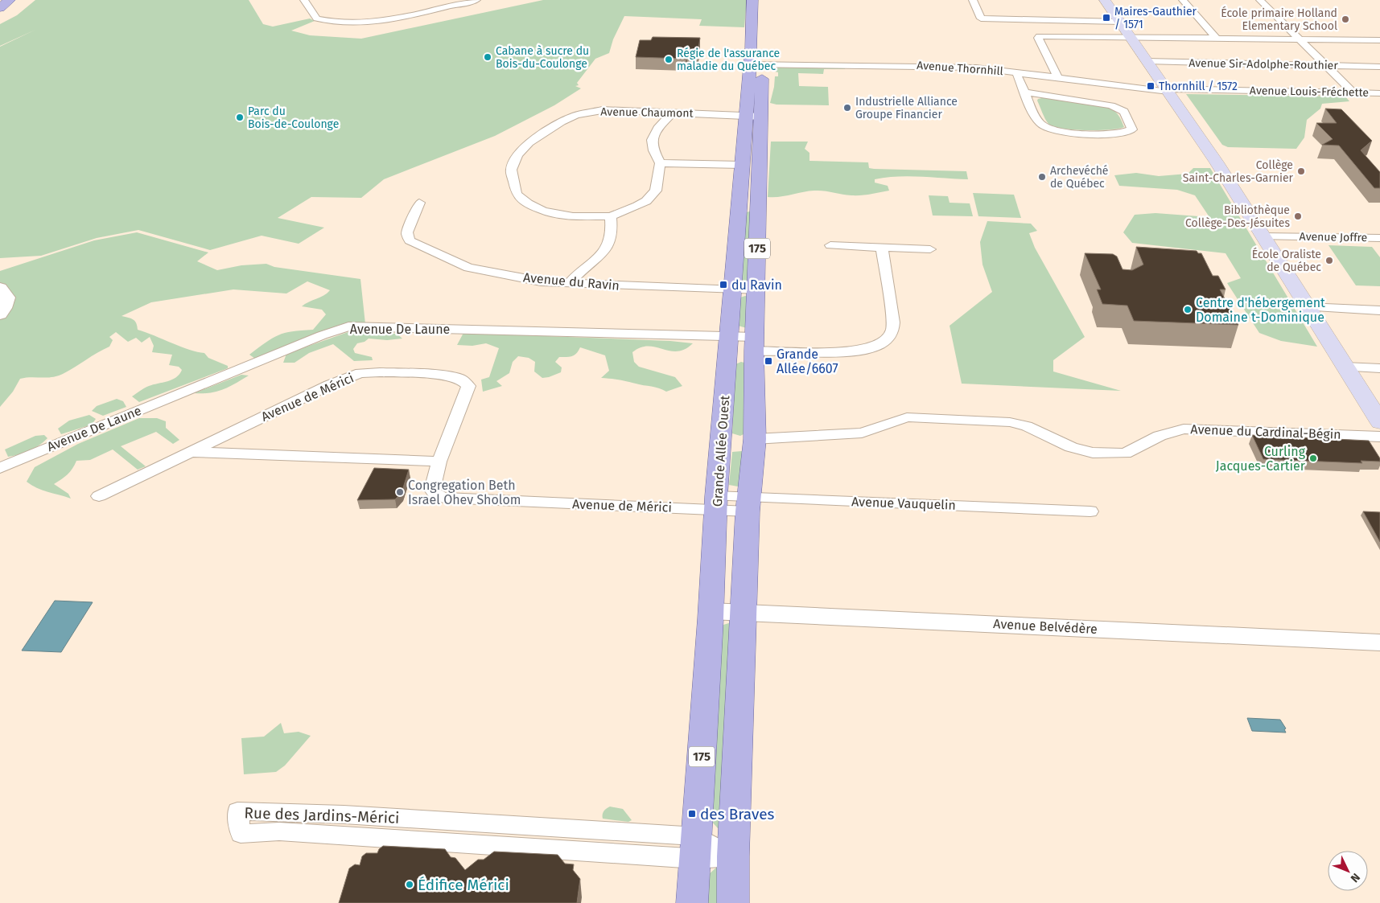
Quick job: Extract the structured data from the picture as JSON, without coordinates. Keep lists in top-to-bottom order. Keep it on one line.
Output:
{"streets":{"main road":["175","Grande Allée Ouest"],"street":["Avenue Sir-Adolphe-Routhier","Avenue Thornhill","Avenue Louis-Fréchette","Avenue Chaumont","Avenue Joffre","Avenue du Ravin","Avenue De Laune","Avenue de Mérici","Avenue du Cardinal-Bégin","Avenue Vauquelin","Avenue Belvédère","Rue des Jardins-Mérici"]},"crossings":[["Avenue Thornhill","Avenue Louis-Fréchette"],["Avenue Thornhill","Grande Allée Ouest"],["Avenue Chaumont","Grande Allée Ouest"],["Avenue du Ravin","Grande Allée Ouest"],["Avenue De Laune","Grande Allée Ouest"],["Avenue de Mérici","Grande Allée Ouest"],["Avenue de Mérici","Avenue Vauquelin"],["Avenue du Cardinal-Bégin","Grande Allée Ouest"],["Grande Allée Ouest","Avenue Vauquelin"],["Grande Allée Ouest","Avenue Belvédère"],["Grande Allée Ouest","Rue des Jardins-Mérici"]],"places":{"transit":["Maires-Gauthier / 1571","Thornhill / 1572","du Ravin","Grande Allée/6607","des Braves"],"other":["École primaire Holland Elementary School","Cabane à sucre du Bois-du-Coulonge","Régie de l'assurance maladie du Québec","Industrielle Alliance Groupe Financier","Parc du Bois-de-Coulonge","Collège Saint-Charles-Garnier","Archevéché de Québec","Bibliothèque Collège-Des-Jésuites","École Oraliste de Québec","Centre d'hébergement Domaine t-Dominique","Curling Jacques-Cartier","Congregation Beth Israel Ohev Sholom","Édifice Mérici"]},"north":"bottom right"}
